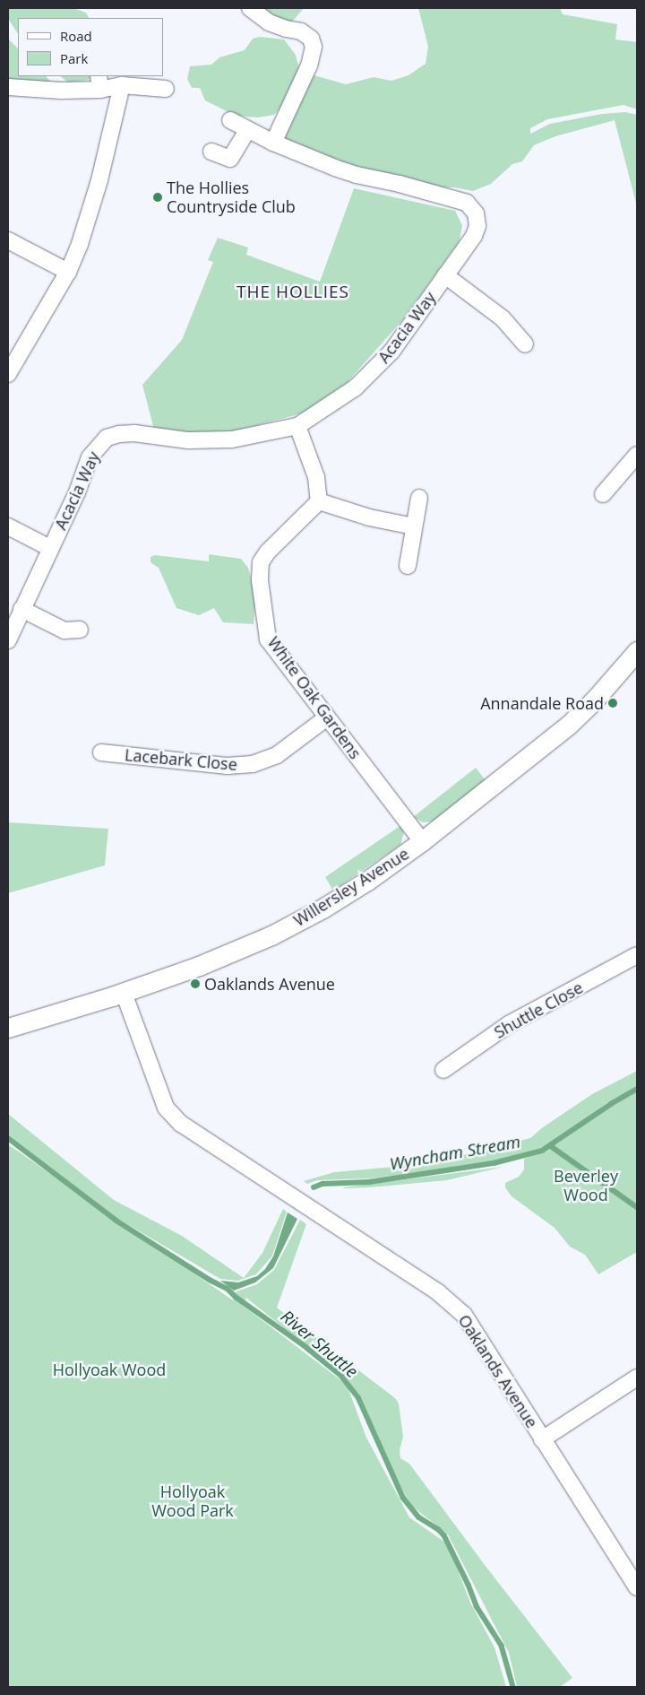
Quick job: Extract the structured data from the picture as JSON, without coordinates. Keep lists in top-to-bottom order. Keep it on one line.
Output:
{"streets":{"street":["Acacia Way","White Oak Gardens","Lacebark Close","Willersley Avenue","Shuttle Close","Oaklands Avenue"]},"crossings":[["White Oak Gardens","Lacebark Close"],["White Oak Gardens","Willersley Avenue"],["Willersley Avenue","Oaklands Avenue"]],"districts":["THE HOLLIES"],"water":["Wyncham Stream","River Shuttle"],"parks":["Beverley Wood","Hollyoak Wood","Hollyoak Wood Park"],"places":["The Hollies Countryside Club","Annandale Road","Oaklands Avenue"],"legend":["Road","Park"]}
